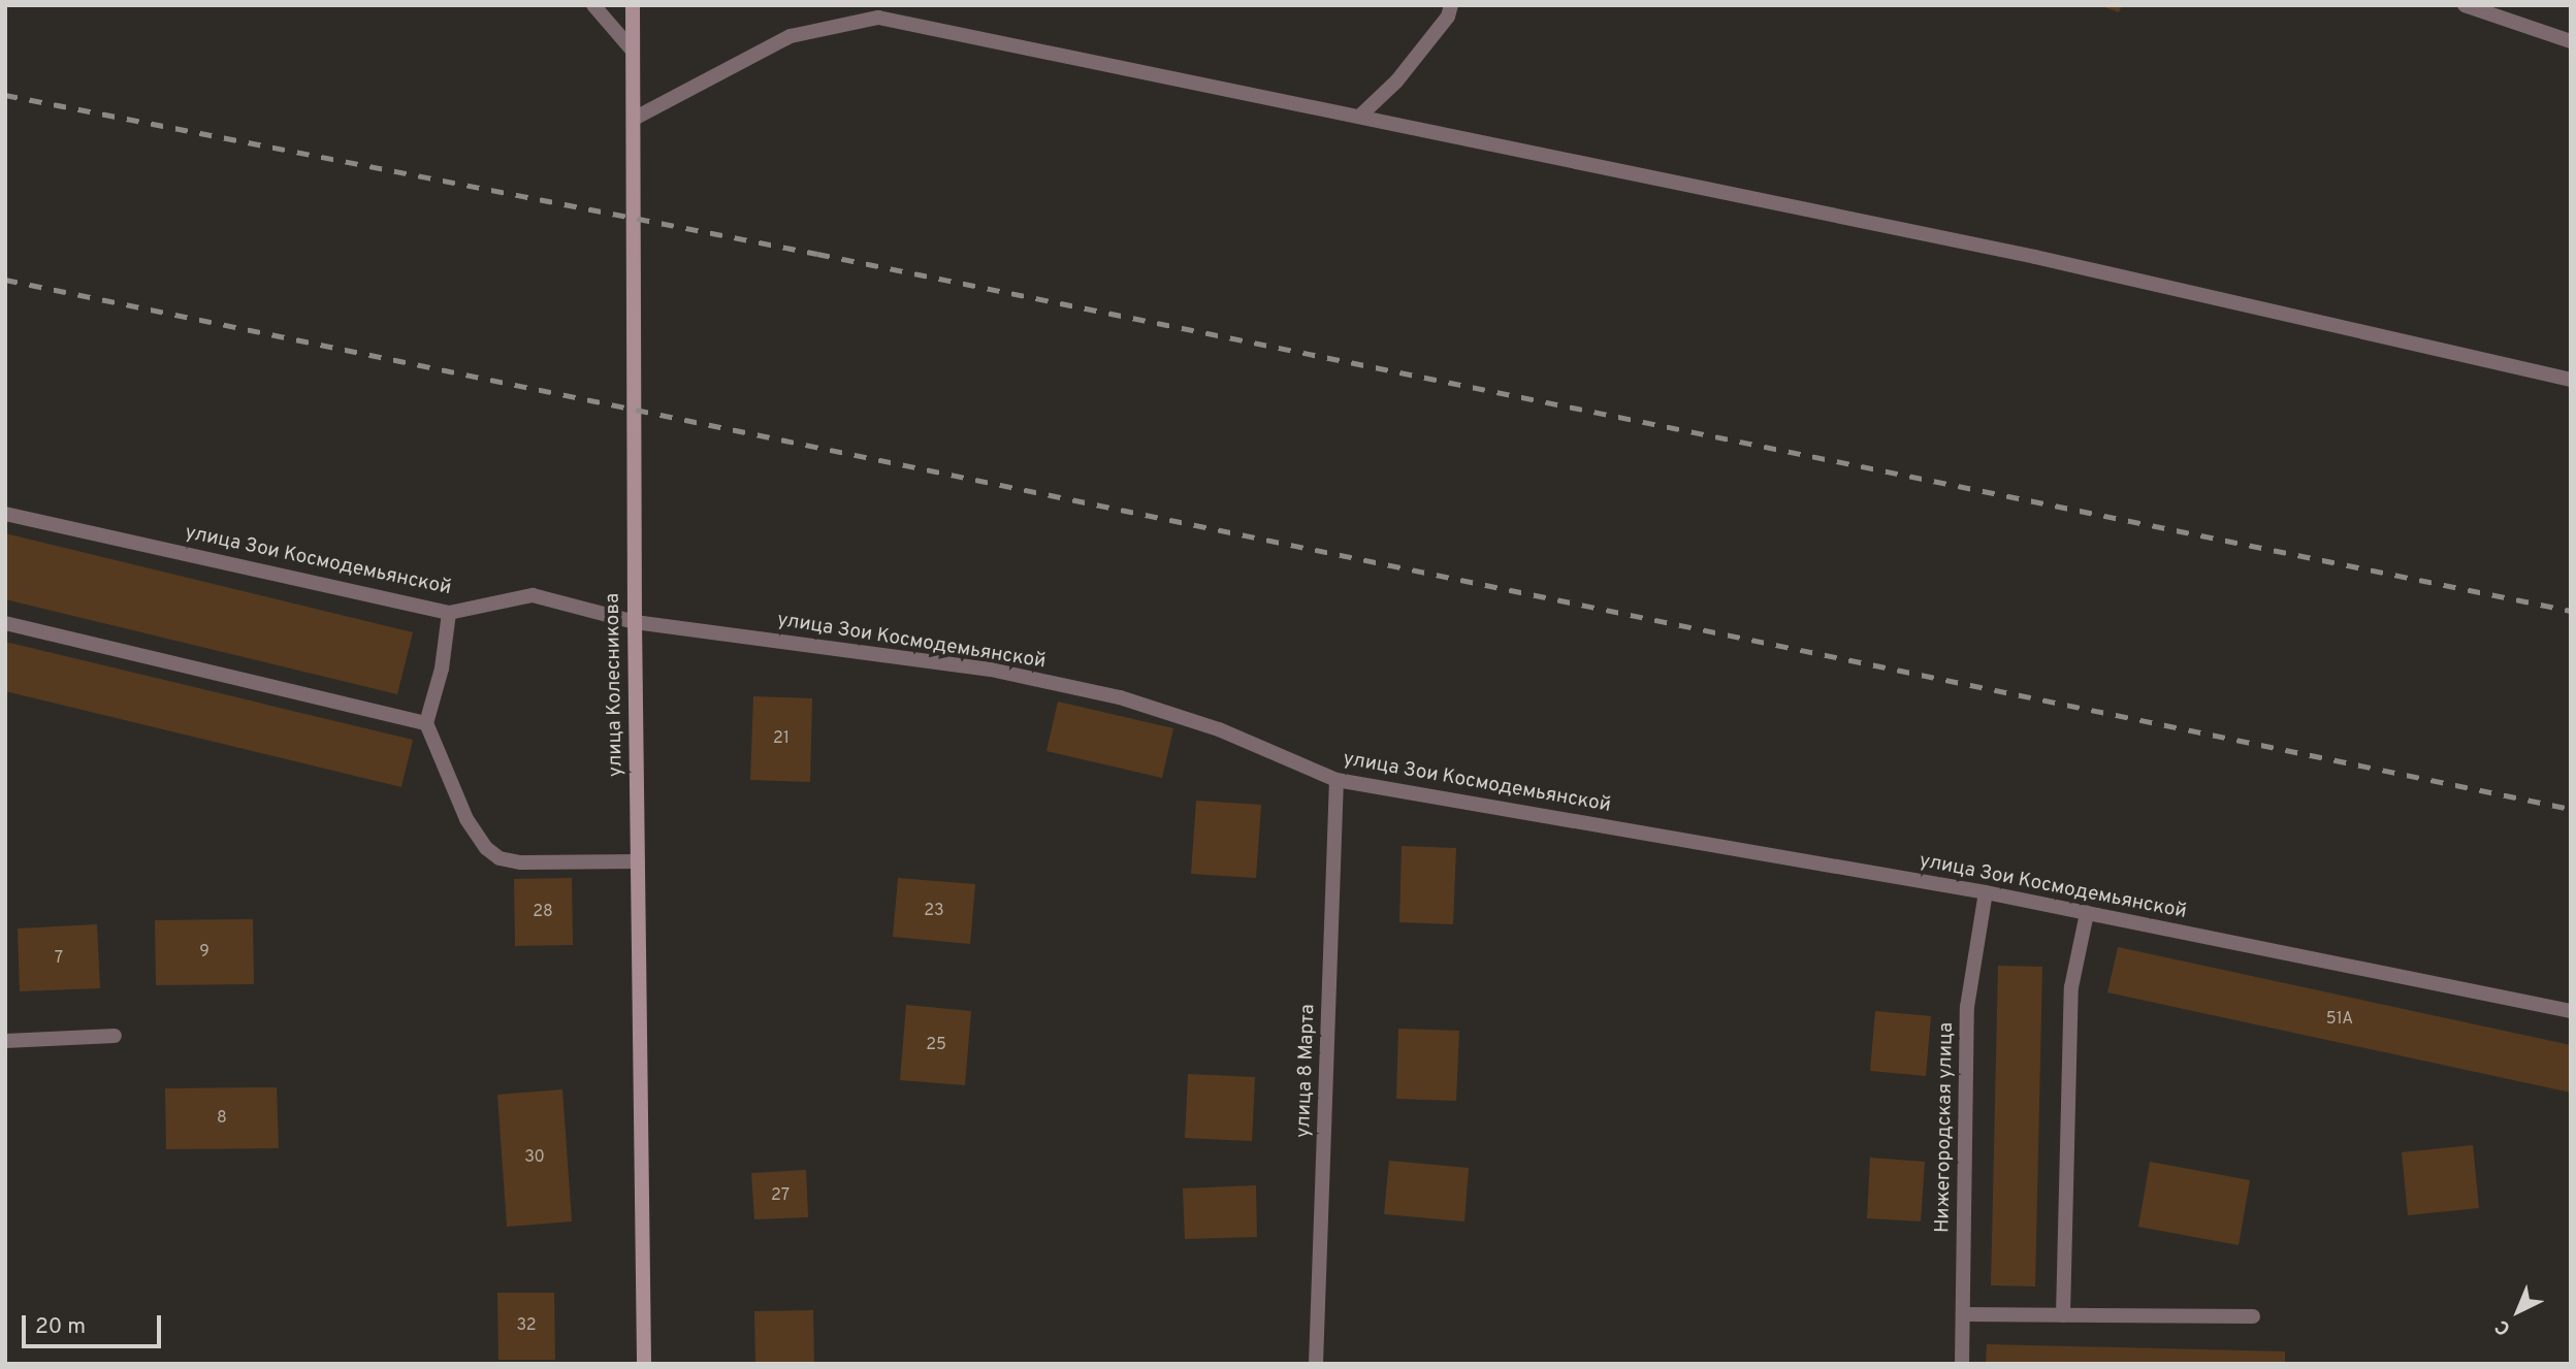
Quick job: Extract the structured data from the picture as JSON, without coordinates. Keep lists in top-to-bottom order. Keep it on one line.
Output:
{"streets":{"street":["улица Зои Космодемьянской","улица Колесникова","улица 8 Марта","Нижегородская улица"]},"crossings":[["улица Зои Космодемьянской","улица Колесникова"],["улица Зои Космодемьянской","улица 8 Марта"],["улица Зои Космодемьянской","Нижегородская улица"]],"house_numbers":["21","23","28","9","7","51А","25","8","30","27","32"],"scale_bar":"20 m","north":"bottom left"}
